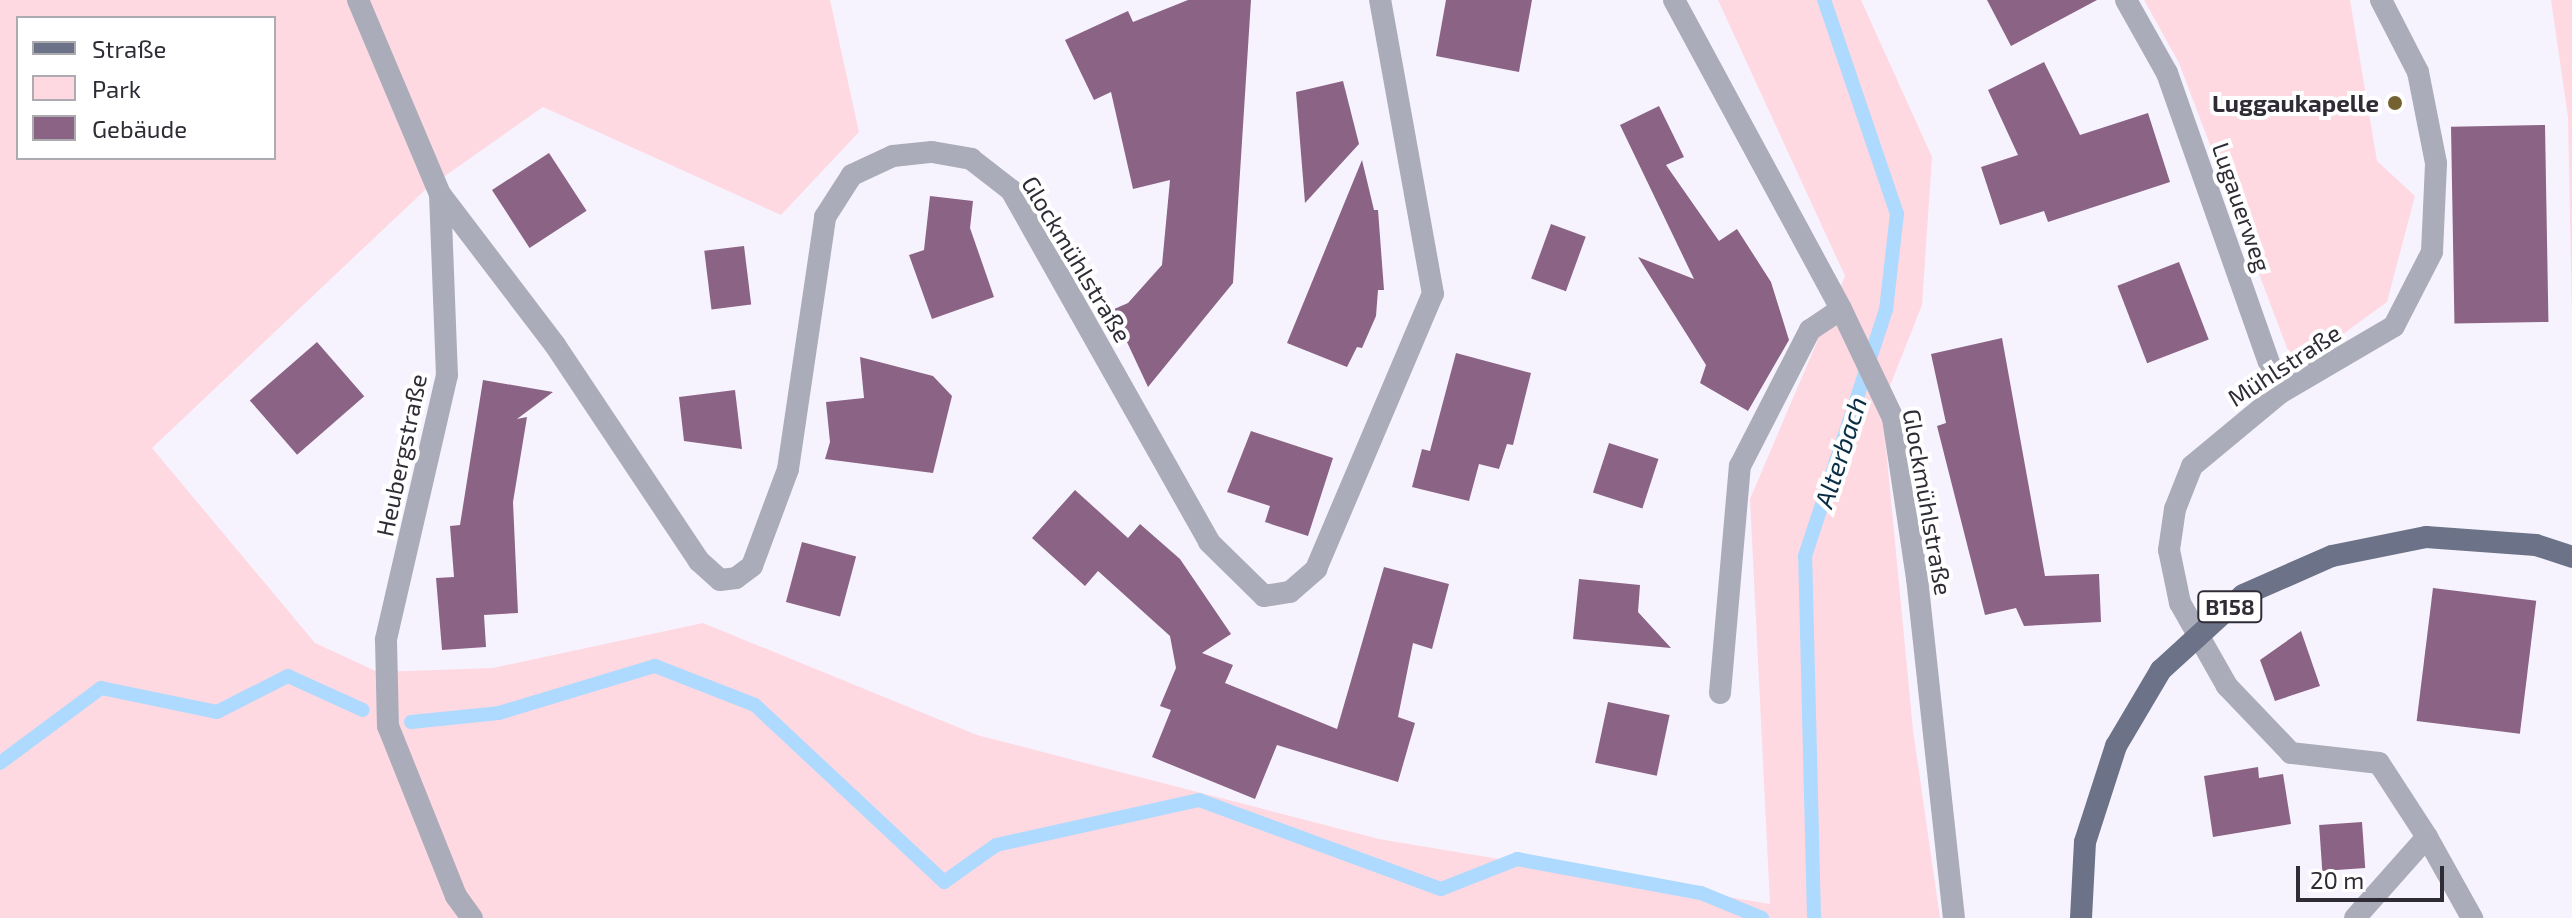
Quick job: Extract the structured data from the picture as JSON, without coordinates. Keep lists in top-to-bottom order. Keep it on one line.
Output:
{"streets":{"main road":["B158"],"street":["Lugauerweg","Glockmühlstraße","Mühlstraße","Heubergstraße"]},"crossings":[["Lugauerweg","Mühlstraße"],["Glockmühlstraße","Heubergstraße"],["Mühlstraße","B158"]],"water":["Alterbach"],"places":["Luggaukapelle"],"legend":["Straße","Park","Gebäude"],"scale_bar":"20 m"}
